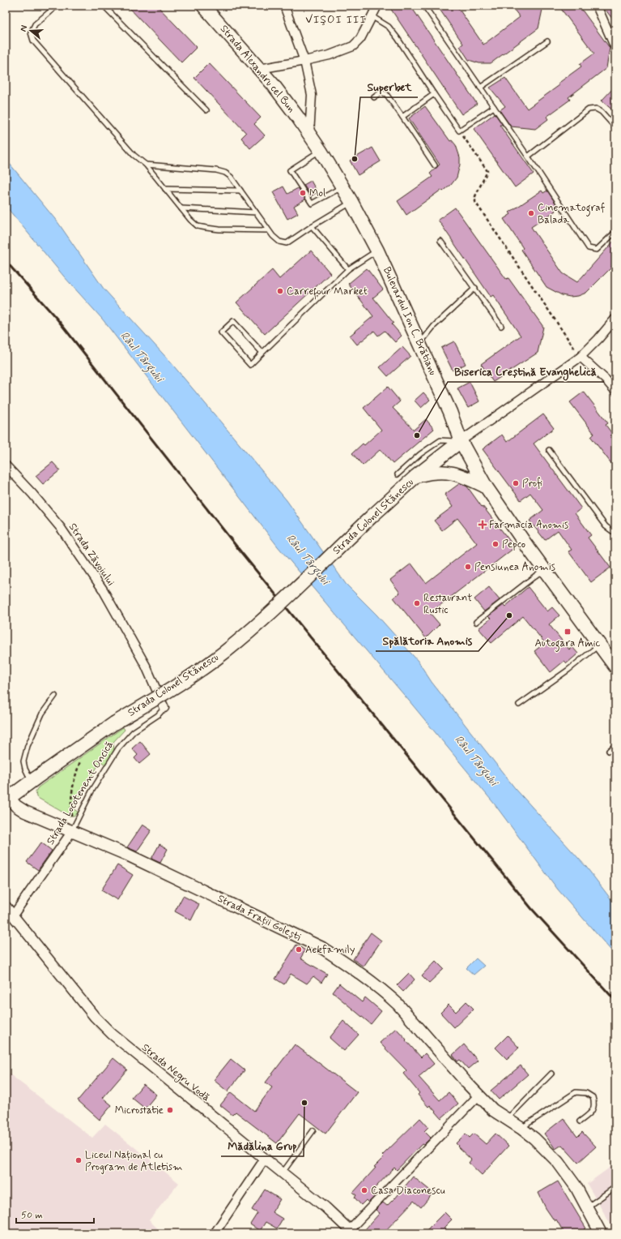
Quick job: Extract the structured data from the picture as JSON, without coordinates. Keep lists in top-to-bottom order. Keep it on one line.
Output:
{"streets":{"main road":["Strada Alexandru cel Bun","Bulevardul Ion C. Brătianu","Strada Colonel Stănescu","Strada Frații Golești"],"street":["Strada Zăvoiului","Strada Locotenent Oncică","Strada Negru Vodă"]},"crossings":[["Strada Alexandru cel Bun","Bulevardul Ion C. Brătianu"],["Bulevardul Ion C. Brătianu","Strada Colonel Stănescu"],["Strada Colonel Stănescu","Strada Frații Golești"],["Strada Zăvoiului","Strada Locotenent Oncică"],["Strada Locotenent Oncică","Strada Frații Golești"],["Strada Locotenent Oncică","Strada Negru Vodă"]],"districts":["VIŞOI III"],"water":["Râul Târgului"],"places":{"other":["Superbet","Mol","Cinematograf Balada","Carrefour Market","Biserica Creștină Evanghelică","Profi","Pepco","Pensiunea Anomis","Restaurant Rustic","Spălătoria Anomis","Aekfamily","Mădălina Grup","Microstatie","Liceul Național cu Program de Atletism","Casa Diaconescu"],"health":["Farmacia Anomis"],"transit":["Autogara Amic"]},"scale_bar":"50 m","north":"left"}
